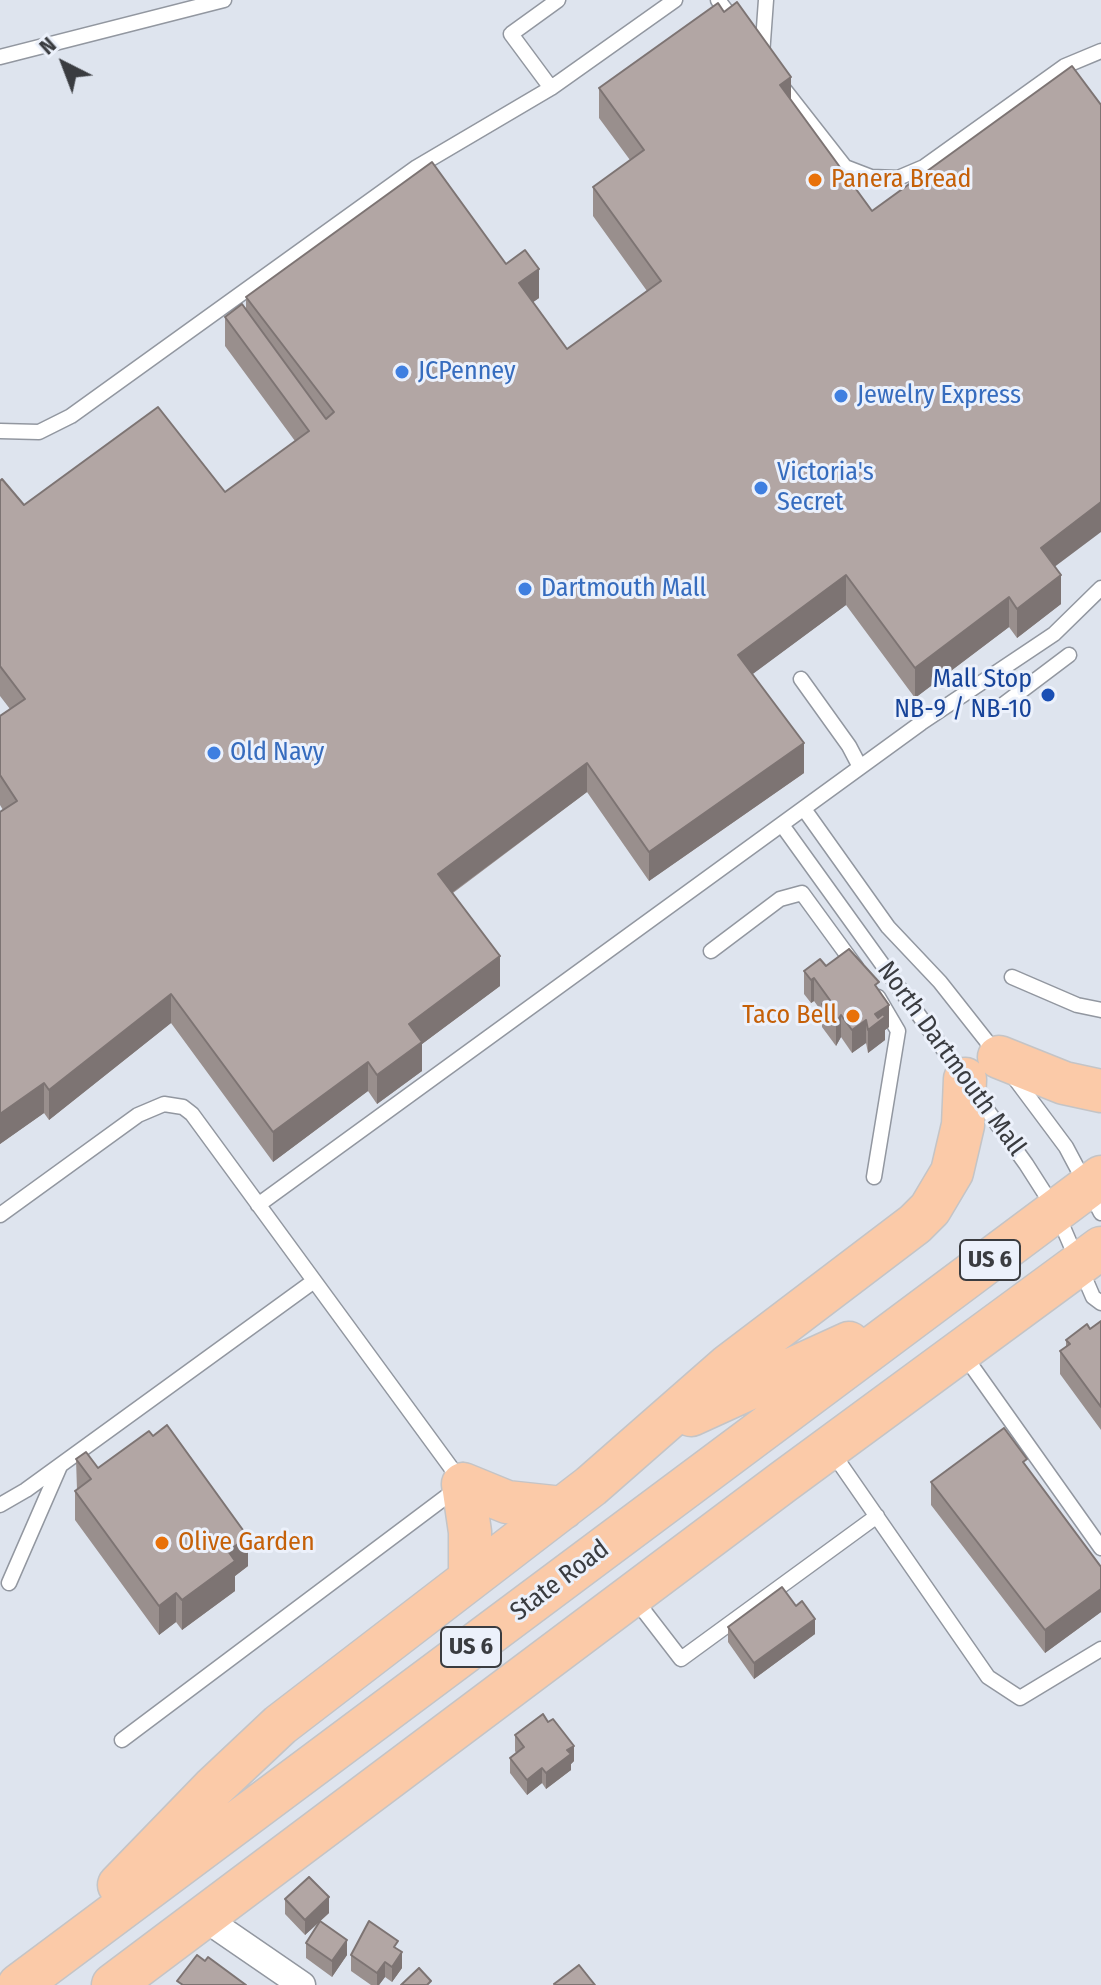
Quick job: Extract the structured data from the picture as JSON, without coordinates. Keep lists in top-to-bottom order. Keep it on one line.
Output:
{"streets":{"main road":["US 6","State Road"],"lane":["North Dartmouth Mall"]},"crossings":[["North Dartmouth Mall","State Road"]],"places":["Panera Bread","JCPenney","Jewelry Express","Victoria's Secret","Dartmouth Mall","Mall Stop NB-9 / NB-10","Old Navy","Taco Bell","Olive Garden"],"north":"top left"}
